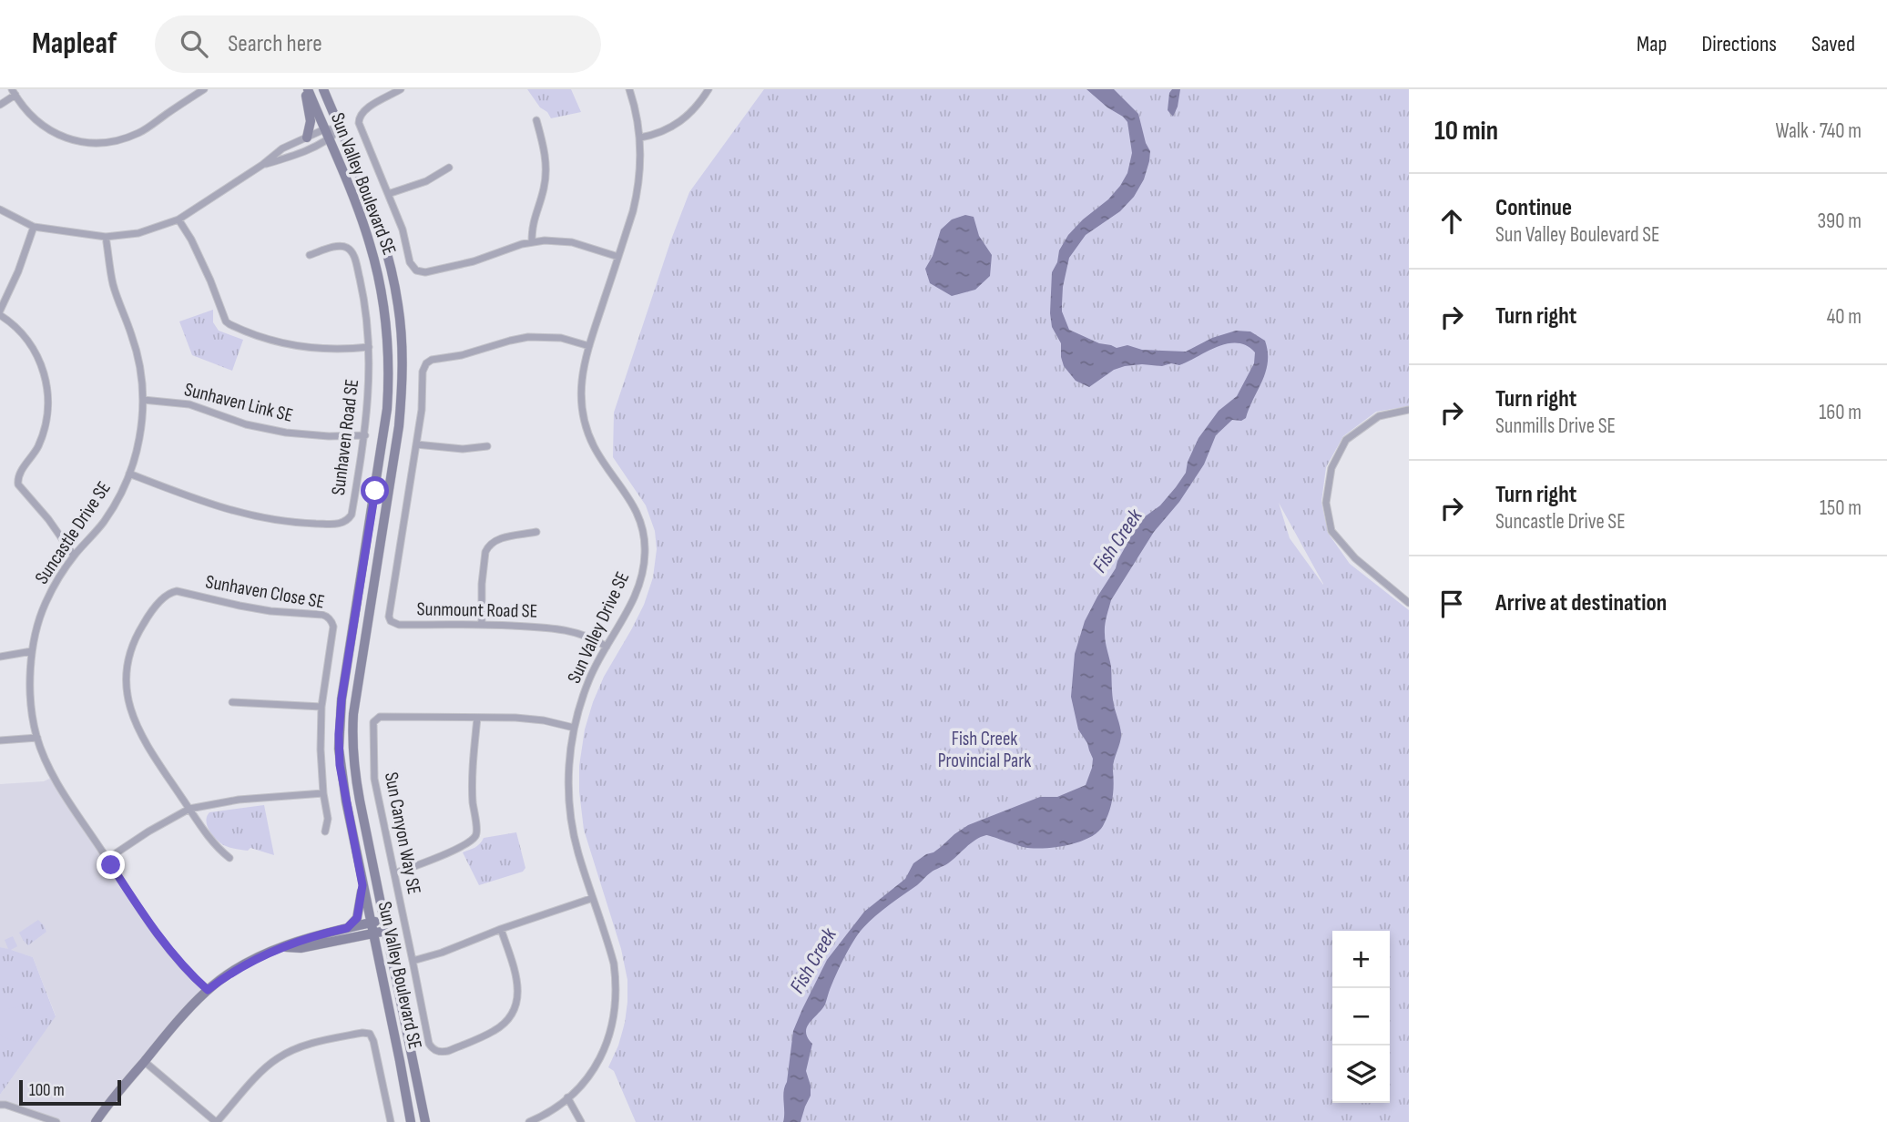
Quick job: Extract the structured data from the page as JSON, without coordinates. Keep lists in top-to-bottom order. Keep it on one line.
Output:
{"streets":{"main road":["Sun Valley Boulevard SE"],"street":["Sunhaven Link SE","Sunhaven Road SE","Suncastle Drive SE","Sunhaven Close SE","Sunmount Road SE","Sun Valley Drive SE","Sun Canyon Way SE"]},"crossings":[["Sunhaven Link SE","Sunhaven Road SE"],["Sunhaven Link SE","Suncastle Drive SE"],["Sunhaven Road SE","Suncastle Drive SE"],["Sunmount Road SE","Sun Valley Drive SE"],["Sun Valley Drive SE","Sun Canyon Way SE"]],"water":["Fish Creek"],"parks":["Fish Creek Provincial Park"],"scale_bar":"100 m","page":{"header":"Mapleaf","search":"Search here","nav":["Map","Directions","Saved"],"heading":["10 min","Walk · 740 m"],"list":[["Continue","Sun Valley Boulevard SE","390 m"],["Turn right","40 m"],["Turn right","Sunmills Drive SE","160 m"],["Turn right","Suncastle Drive SE","150 m"],"Arrive at destination"],"map_buttons":["+","−"],"scale":"100 m"}}
